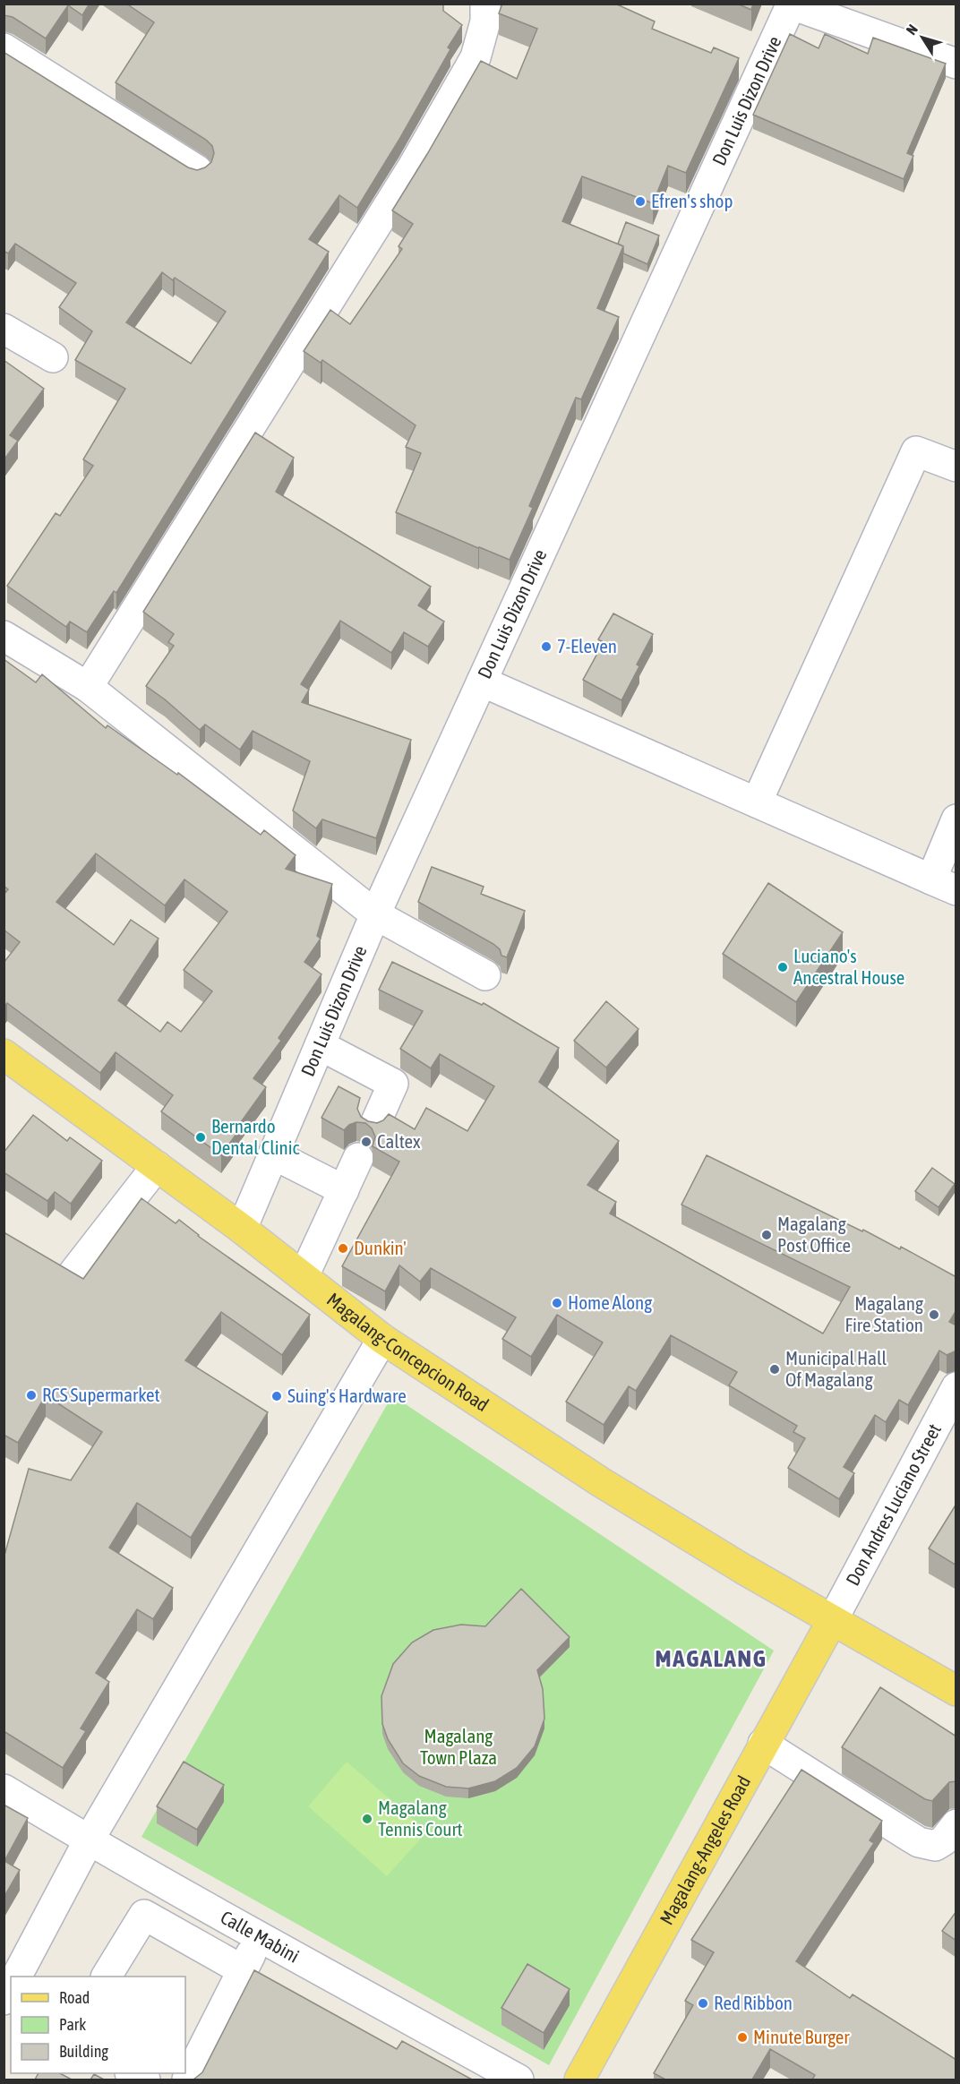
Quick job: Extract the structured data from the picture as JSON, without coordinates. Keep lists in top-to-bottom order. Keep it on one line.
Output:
{"streets":{"main road":["Magalang-Concepcion Road","Magalang-Angeles Road"],"street":["Don Luis Dizon Drive","Don Andres Luciano Street","Calle Mabini"]},"crossings":[["Don Luis Dizon Drive","Magalang-Concepcion Road"],["Magalang-Concepcion Road","Don Andres Luciano Street"],["Magalang-Concepcion Road","Magalang-Angeles Road"],["Don Andres Luciano Street","Magalang-Angeles Road"]],"districts":["MAGALANG"],"parks":["Magalang Town Plaza"],"places":["Efren's shop","7-Eleven","Luciano's Ancestral House","Bernardo Dental Clinic","Caltex","Magalang Post Office","Dunkin'","Home Along","Magalang Fire Station","Municipal Hall Of Magalang","RCS Supermarket","Suing's Hardware","Magalang Tennis Court","Red Ribbon","Minute Burger"],"legend":["Road","Park","Building"],"north":"top left"}
